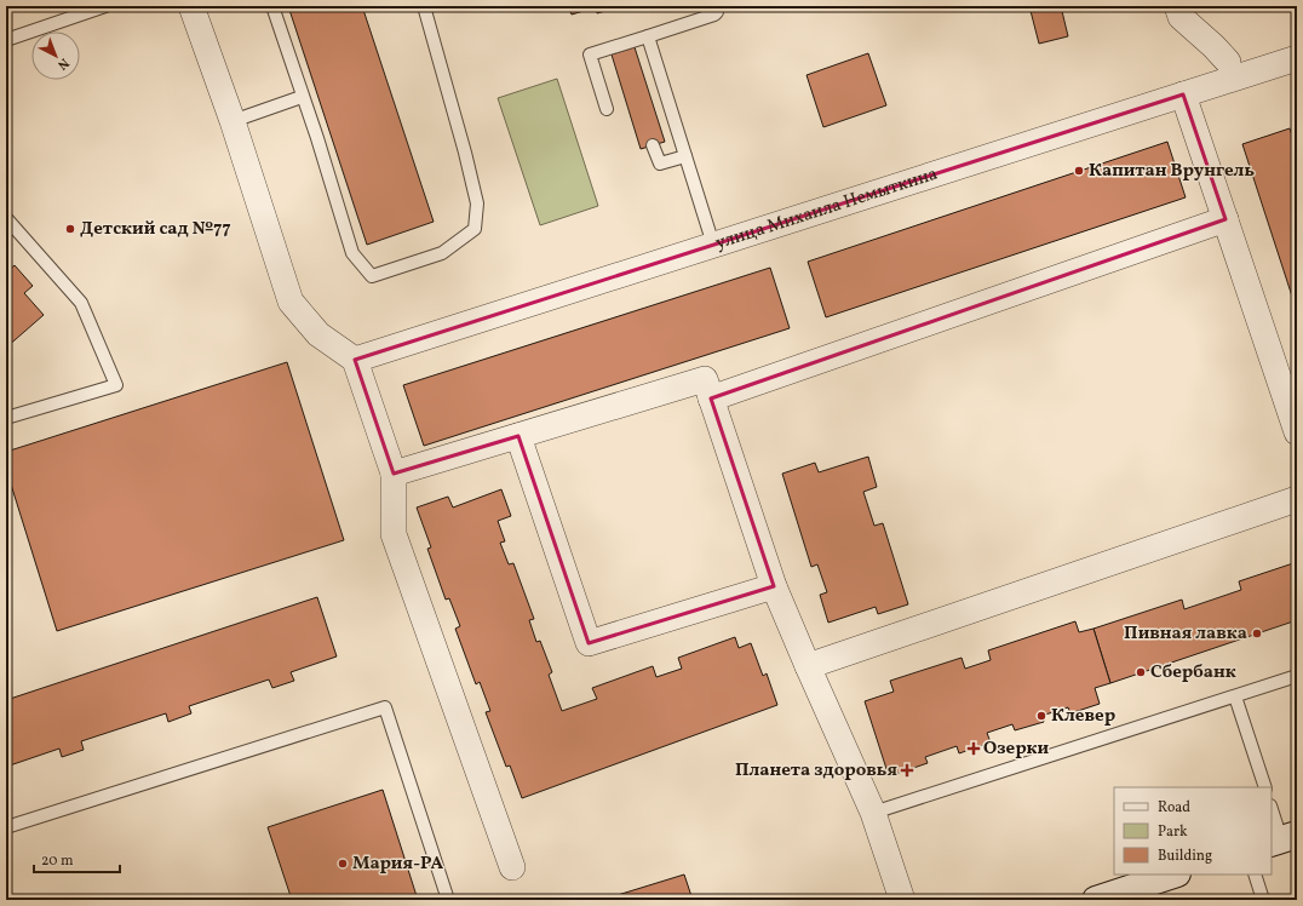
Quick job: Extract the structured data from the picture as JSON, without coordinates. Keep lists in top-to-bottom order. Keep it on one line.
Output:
{"streets":{"street":["улица Михаила Немыткина"]},"places":{"other":["Капитан Врунгель","Детский сад №77","Пивная лавка","Сбербанк","Клевер","Мария-РА"],"health":["Озерки","Планета здоровья"]},"legend":["Road","Park","Building"],"scale_bar":"20 m","north":"bottom right"}
